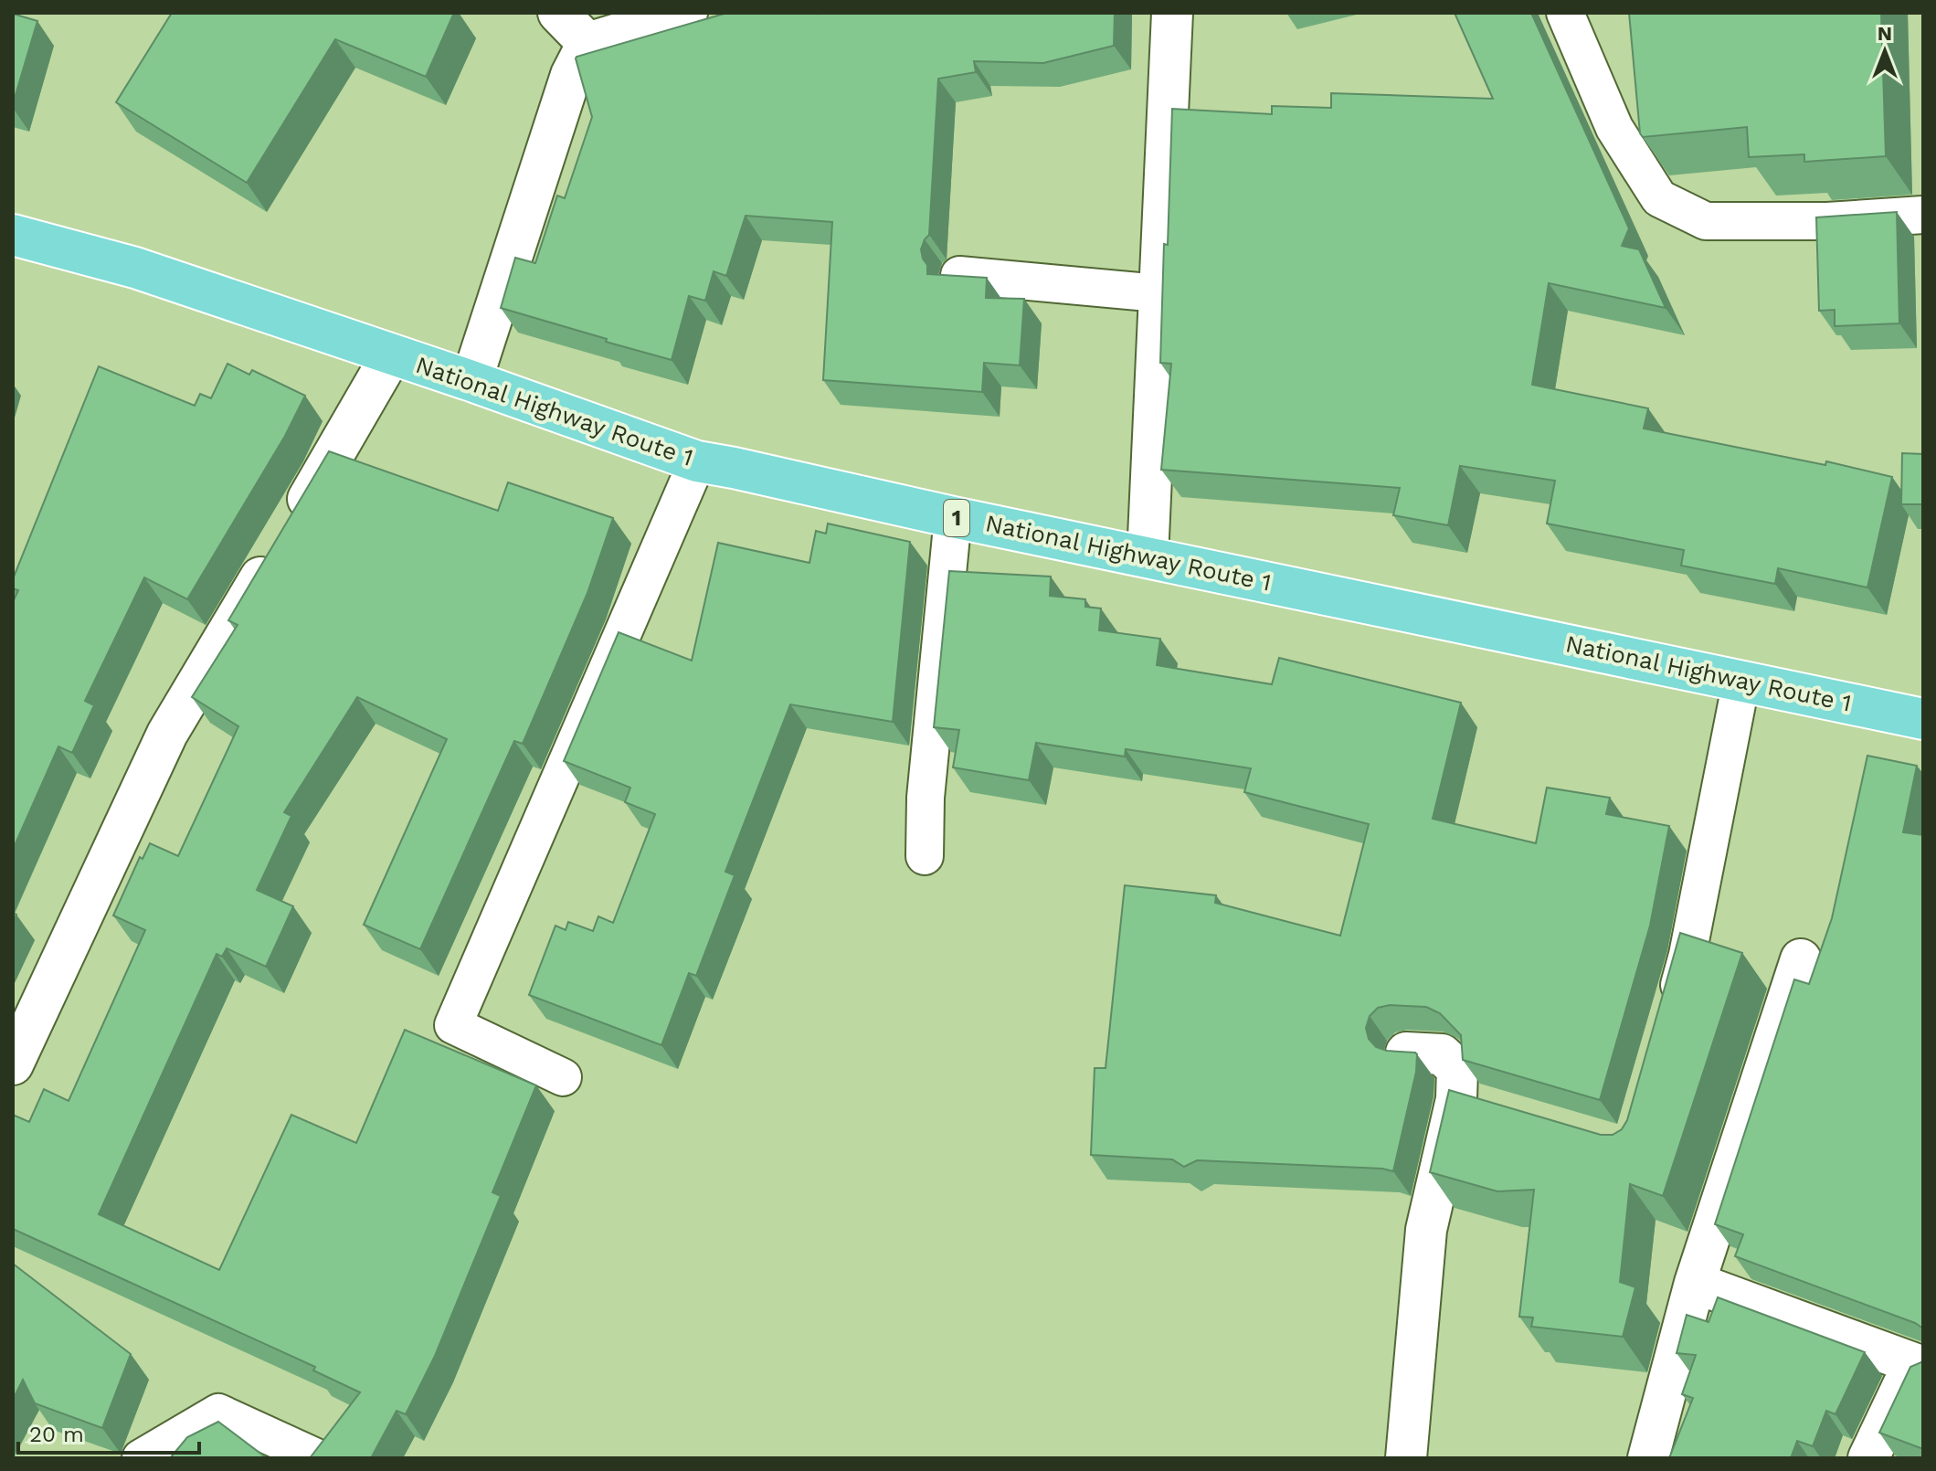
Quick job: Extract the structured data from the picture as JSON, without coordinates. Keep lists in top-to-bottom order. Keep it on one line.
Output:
{"streets":{"highway":["National Highway Route 1","1"]},"scale_bar":"20 m","north":"top"}
